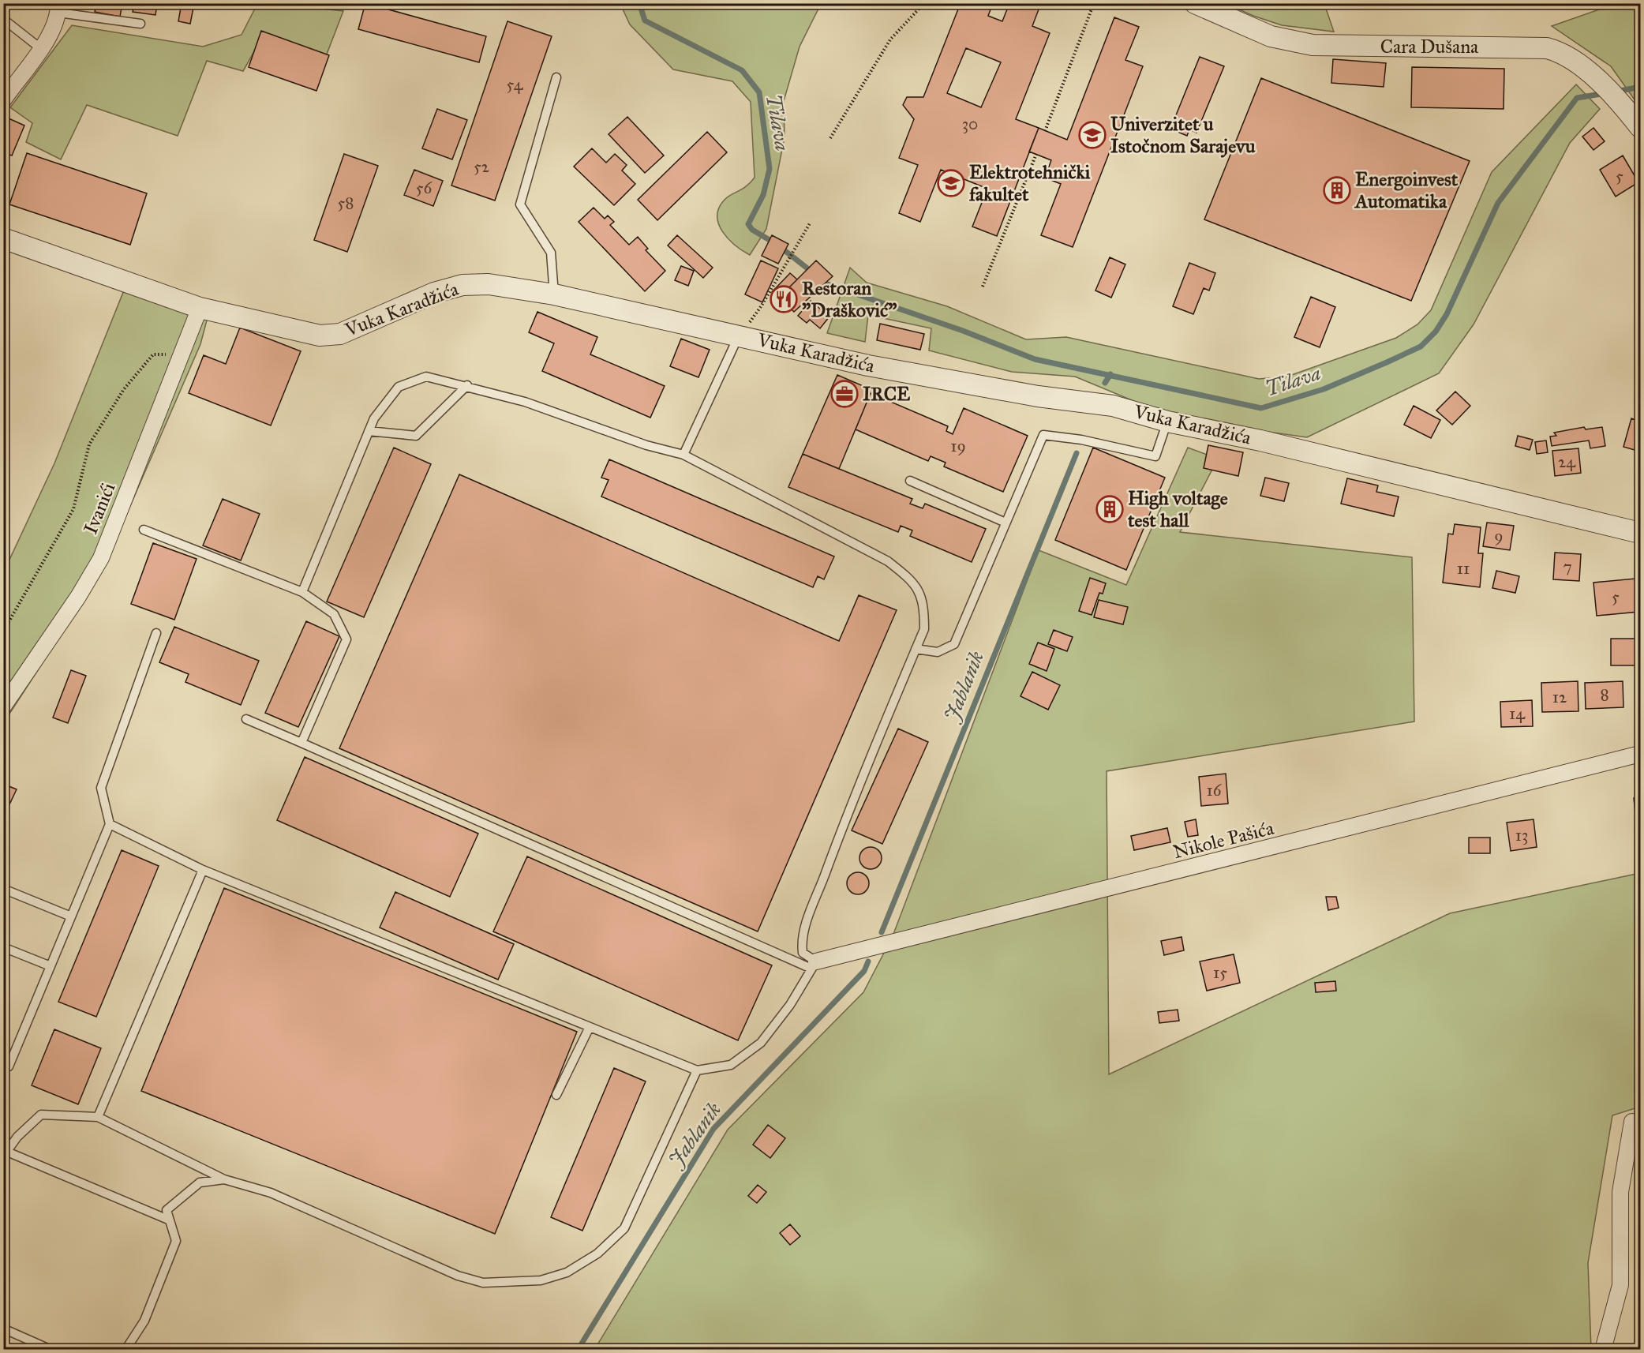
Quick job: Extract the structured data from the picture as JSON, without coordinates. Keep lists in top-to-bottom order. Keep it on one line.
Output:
{"streets":{"street":["Cara Dušana","Vuka Karadžića","Ivanići","Nikole Pašića"]},"crossings":[["Vuka Karadžića","Ivanići"]],"water":["Tilava","Jablanik"],"places":{"school or university":["Univerzitet u Istočnom Sarajevu","Elektrotehnički fakultet"],"building":["Energoinvest Automatika","High voltage test hall"],"restaurant":["Restoran \"Drašković\""],"office":["IRCE"]},"house_numbers":["54","30","52","5","56","58","19","24","9","7","11","5","8","12","14","16","13","15"]}
